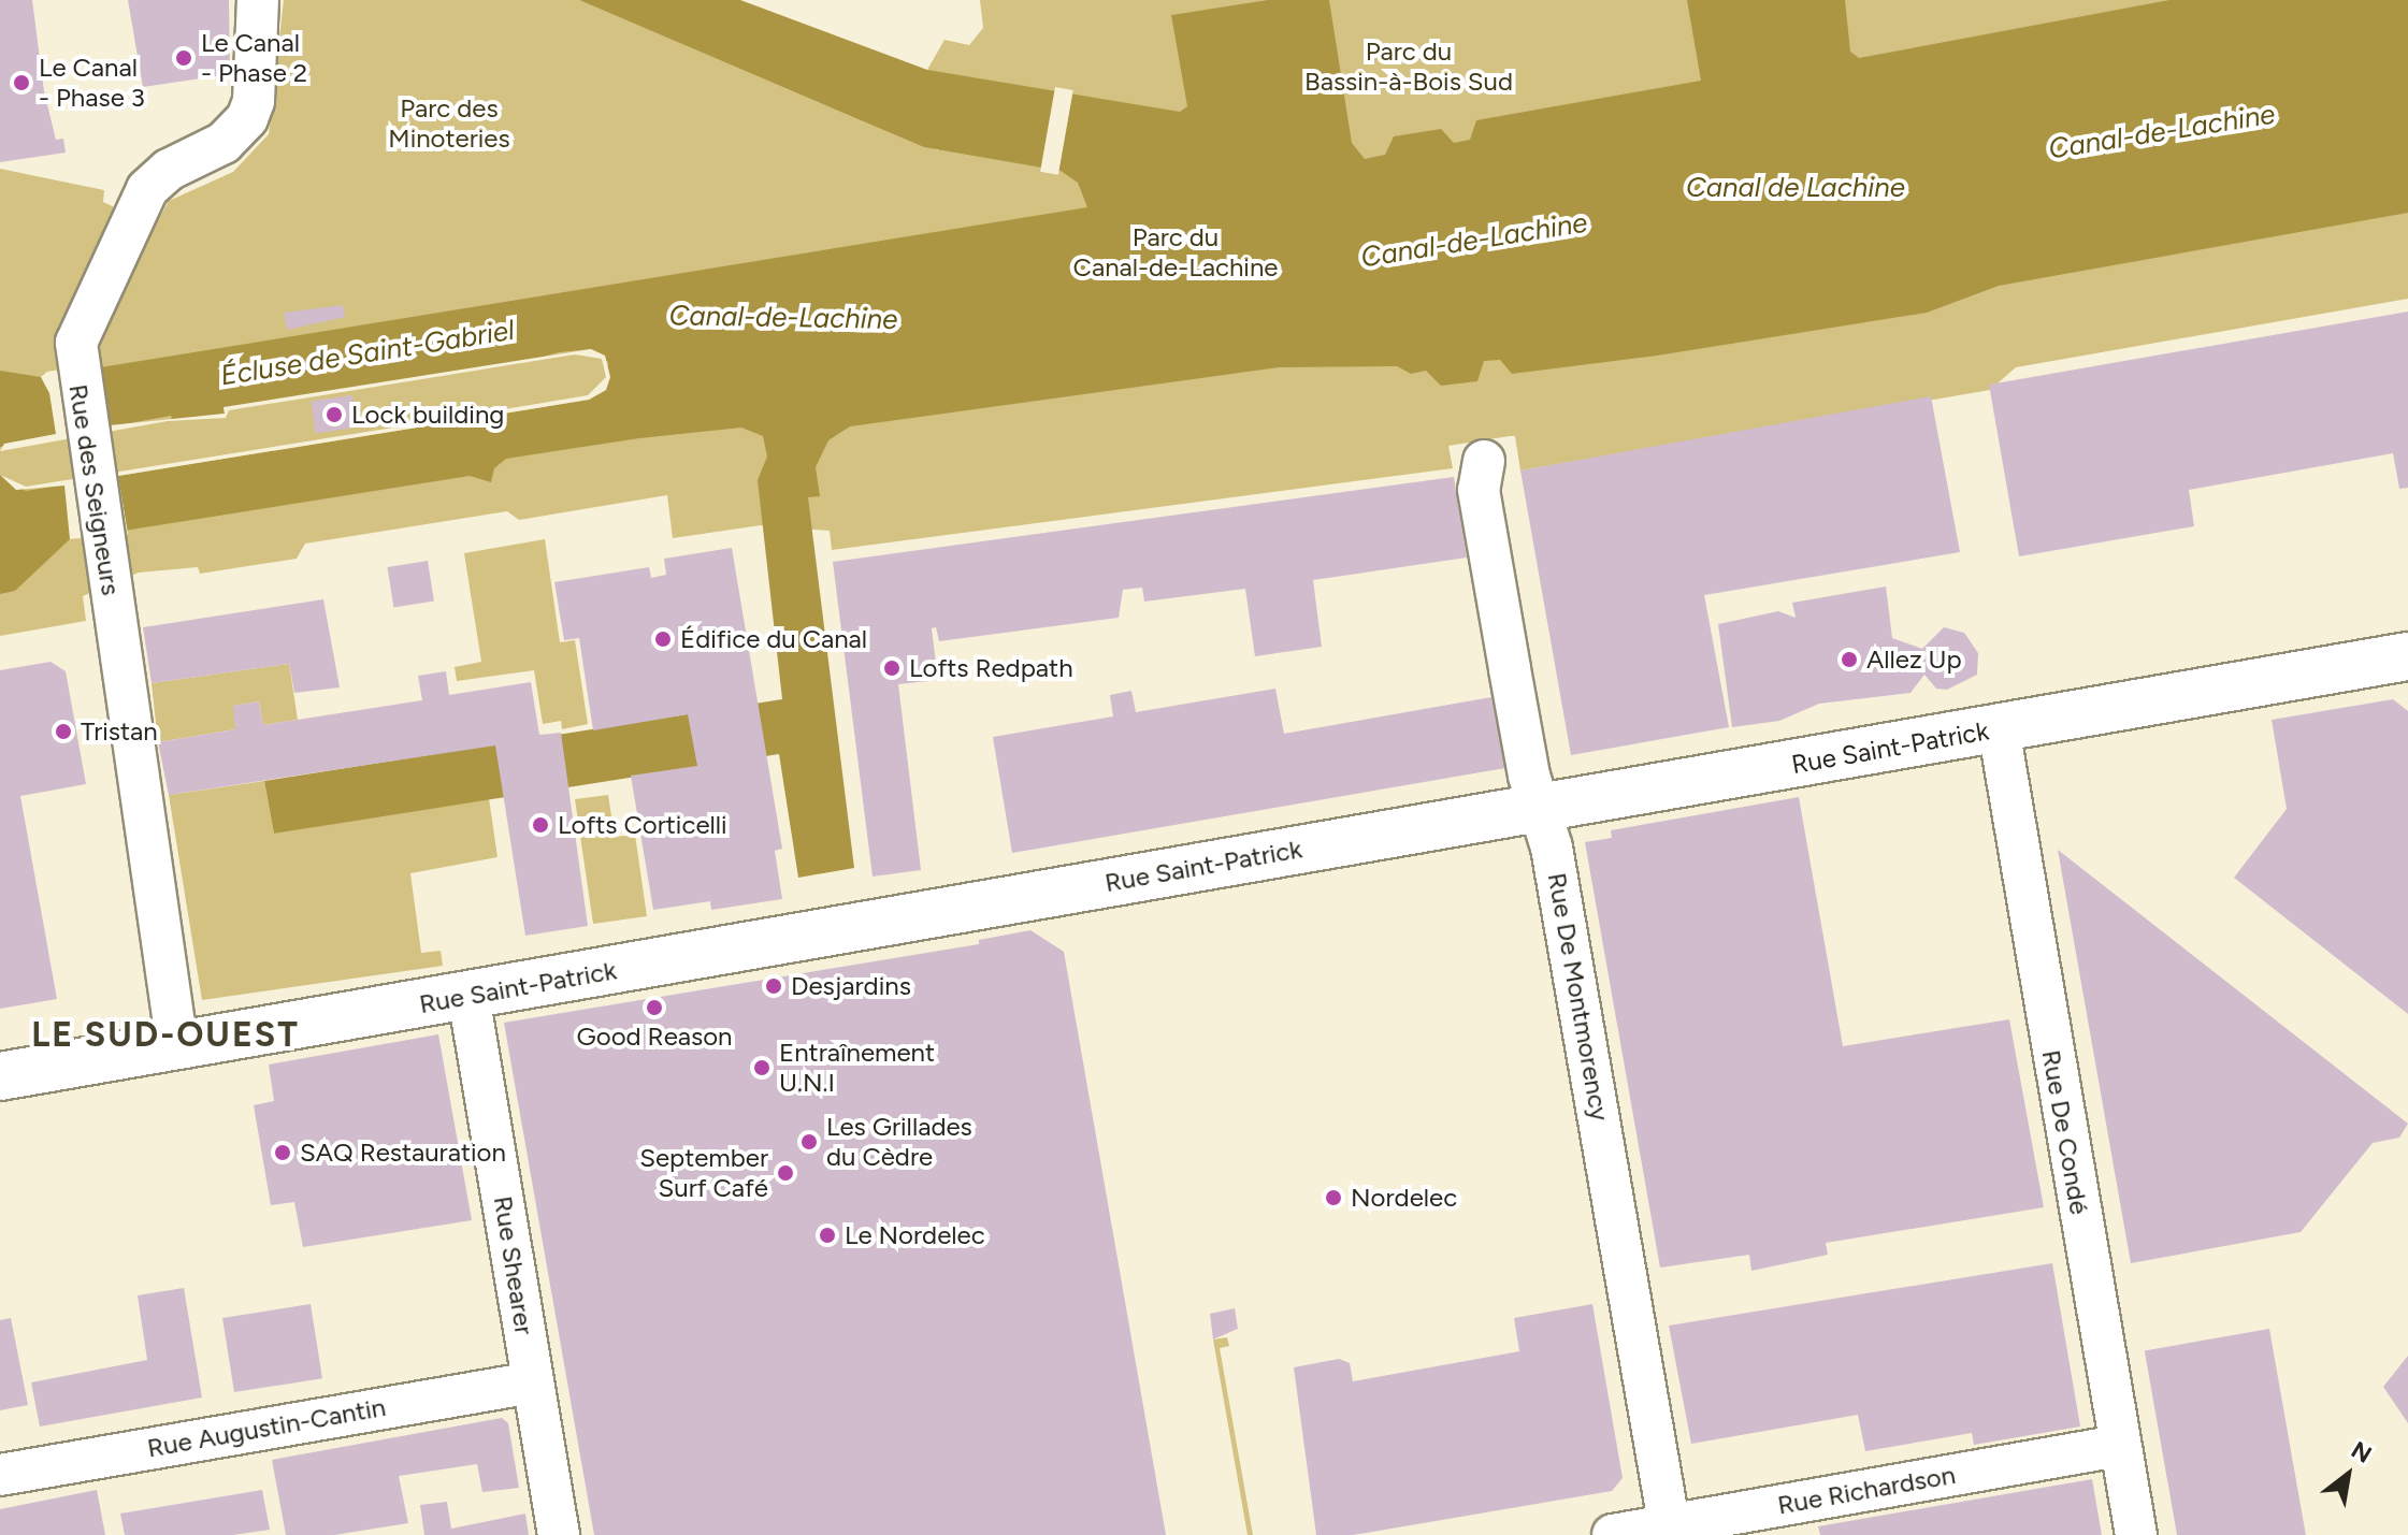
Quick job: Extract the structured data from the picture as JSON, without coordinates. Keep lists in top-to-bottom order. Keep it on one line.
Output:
{"streets":{"main road":["Rue Saint-Patrick"],"street":["Rue des Seigneurs","Rue De Montmorency","Rue De Condé","Rue Shearer","Rue Augustin-Cantin","Rue Richardson"]},"crossings":[["Rue des Seigneurs","Rue Saint-Patrick"],["Rue Saint-Patrick","Rue De Montmorency"],["Rue Saint-Patrick","Rue De Condé"],["Rue Saint-Patrick","Rue Shearer"],["Rue De Montmorency","Rue Richardson"],["Rue De Condé","Rue Richardson"],["Rue Shearer","Rue Augustin-Cantin"]],"districts":["LE SUD-OUEST"],"water":["Canal-de-Lachine","Canal de Lachine","Écluse de Saint-Gabriel"],"parks":["Parc du Bassin-à-Bois Sud","Parc des Minoteries","Parc du Canal-de-Lachine"],"places":["Le Canal - Phase 2","Le Canal - Phase 3","Lock building","Édifice du Canal","Allez Up","Lofts Redpath","Tristan","Lofts Corticelli","Desjardins","Good Reason","Entraînement U.N.I","Les Grillades du Cèdre","SAQ Restauration","September Surf Café","Nordelec","Le Nordelec"],"north":"top right"}
